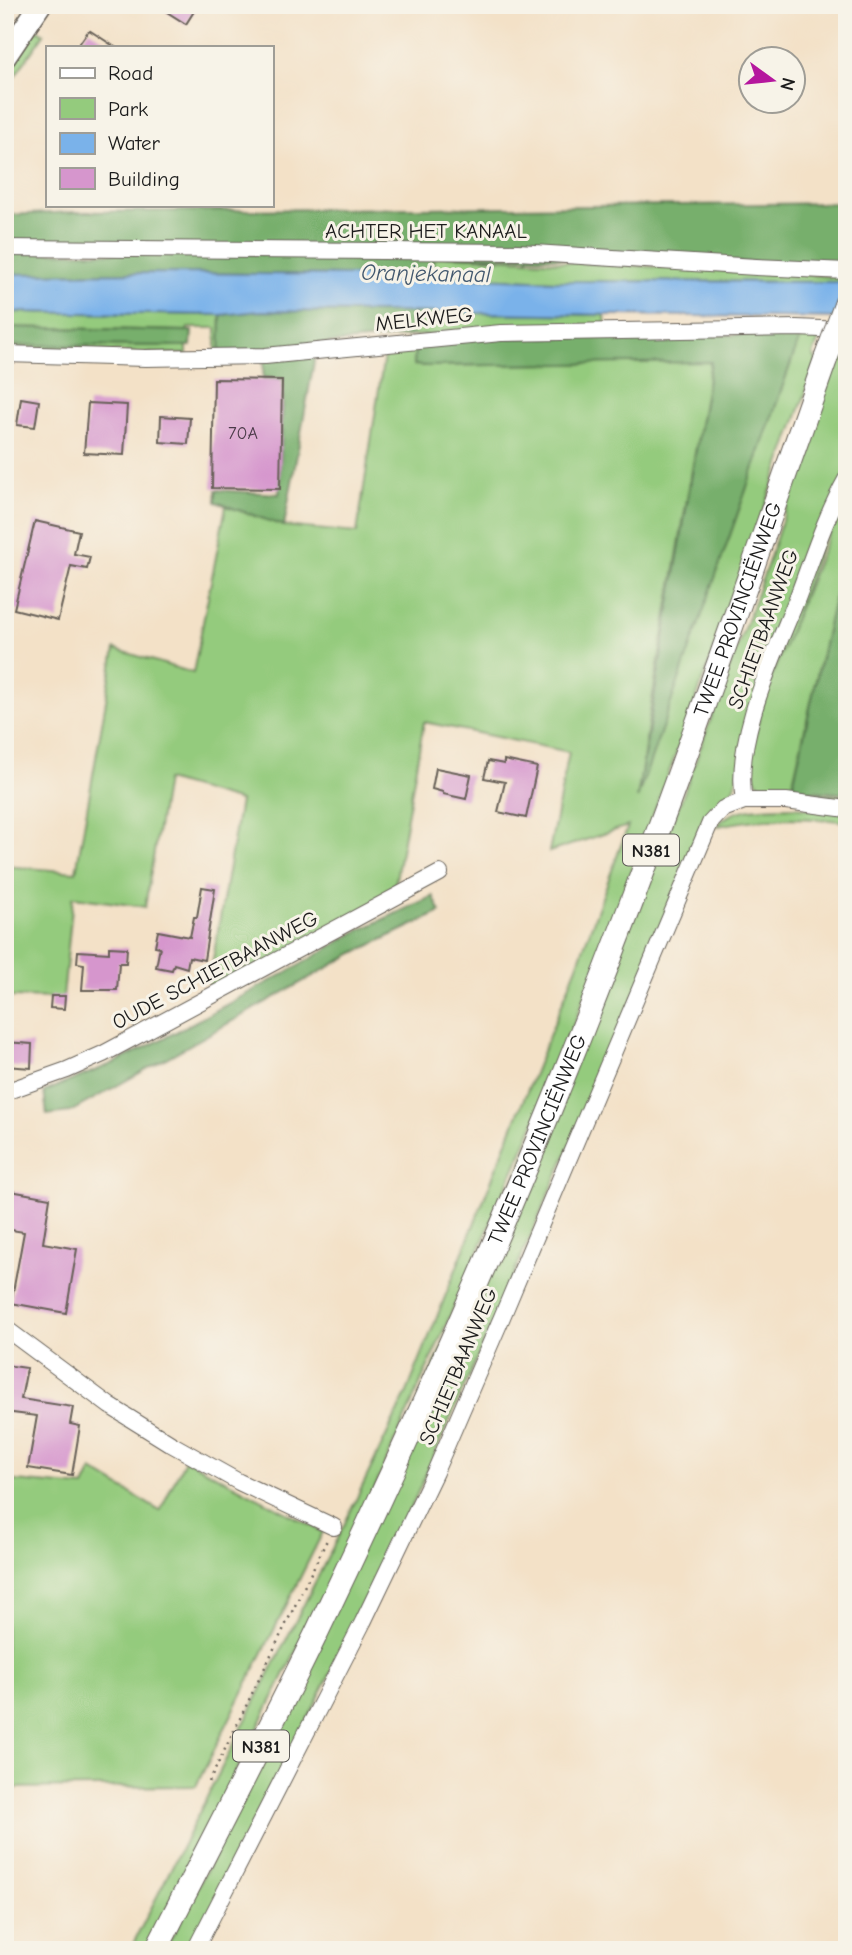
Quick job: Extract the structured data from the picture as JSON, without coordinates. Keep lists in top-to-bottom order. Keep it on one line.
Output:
{"streets":{"main road":["TWEE PROVINCIËNWEG","N381"],"street":["ACHTER HET KANAAL","MELKWEG","SCHIETBAANWEG","OUDE SCHIETBAANWEG"]},"water":["Oranjekanaal"],"house_numbers":["70A"],"legend":["Road","Park","Water","Building"],"north":"right"}
